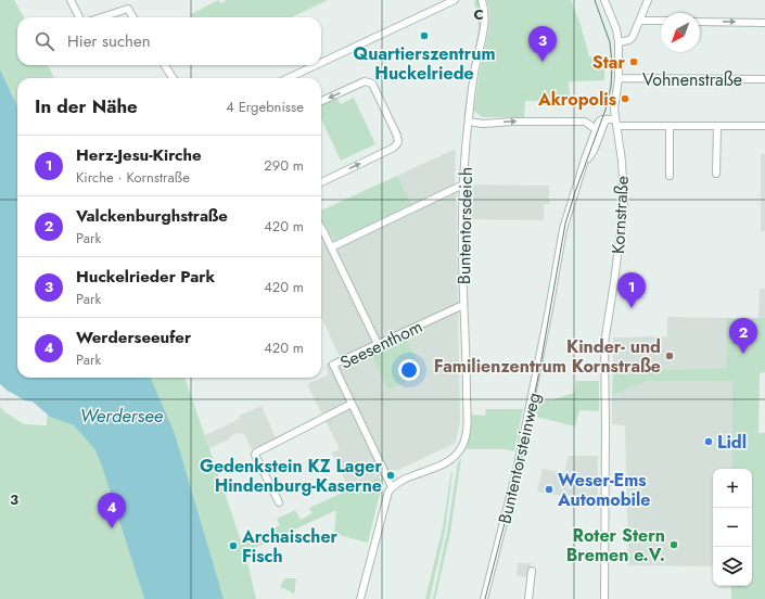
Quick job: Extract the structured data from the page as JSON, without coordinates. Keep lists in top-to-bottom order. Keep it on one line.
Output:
{"streets":{"street":["Vohnenstraße","Kornstraße","Buntentorsdeich","Seesenthom","Buntentorsteinweg"]},"crossings":[["Vohnenstraße","Kornstraße"],["Buntentorsdeich","Seesenthom"]],"water":["Werdersee"],"places":["Quartierszentrum Huckelriede","Star","Akropolis","Kinder- und Familienzentrum Kornstraße","Lidl","Gedenkstein KZ Lager Hindenburg-Kaserne","Weser-Ems Automobile","Roter Stern Bremen e.V.","Archaischer Fisch"],"north":"bottom left","page":{"search":"Hier suchen","pins":["3","1","2","4"],"heading":["In der Nähe","4 Ergebnisse"],"list":[{"mark":"1","name":"Herz-Jesu-Kirche","note":"Kirche · Kornstraße","value":"290 m"},{"mark":"2","name":"Valckenburghstraße","note":"Park","value":"420 m"},{"mark":"3","name":"Huckelrieder Park","note":"Park","value":"420 m"},{"mark":"4","name":"Werderseeufer","note":"Park","value":"420 m"}],"map_buttons":["+","−"]},"grid":{"columns":["C"],"rows":["3"]}}
